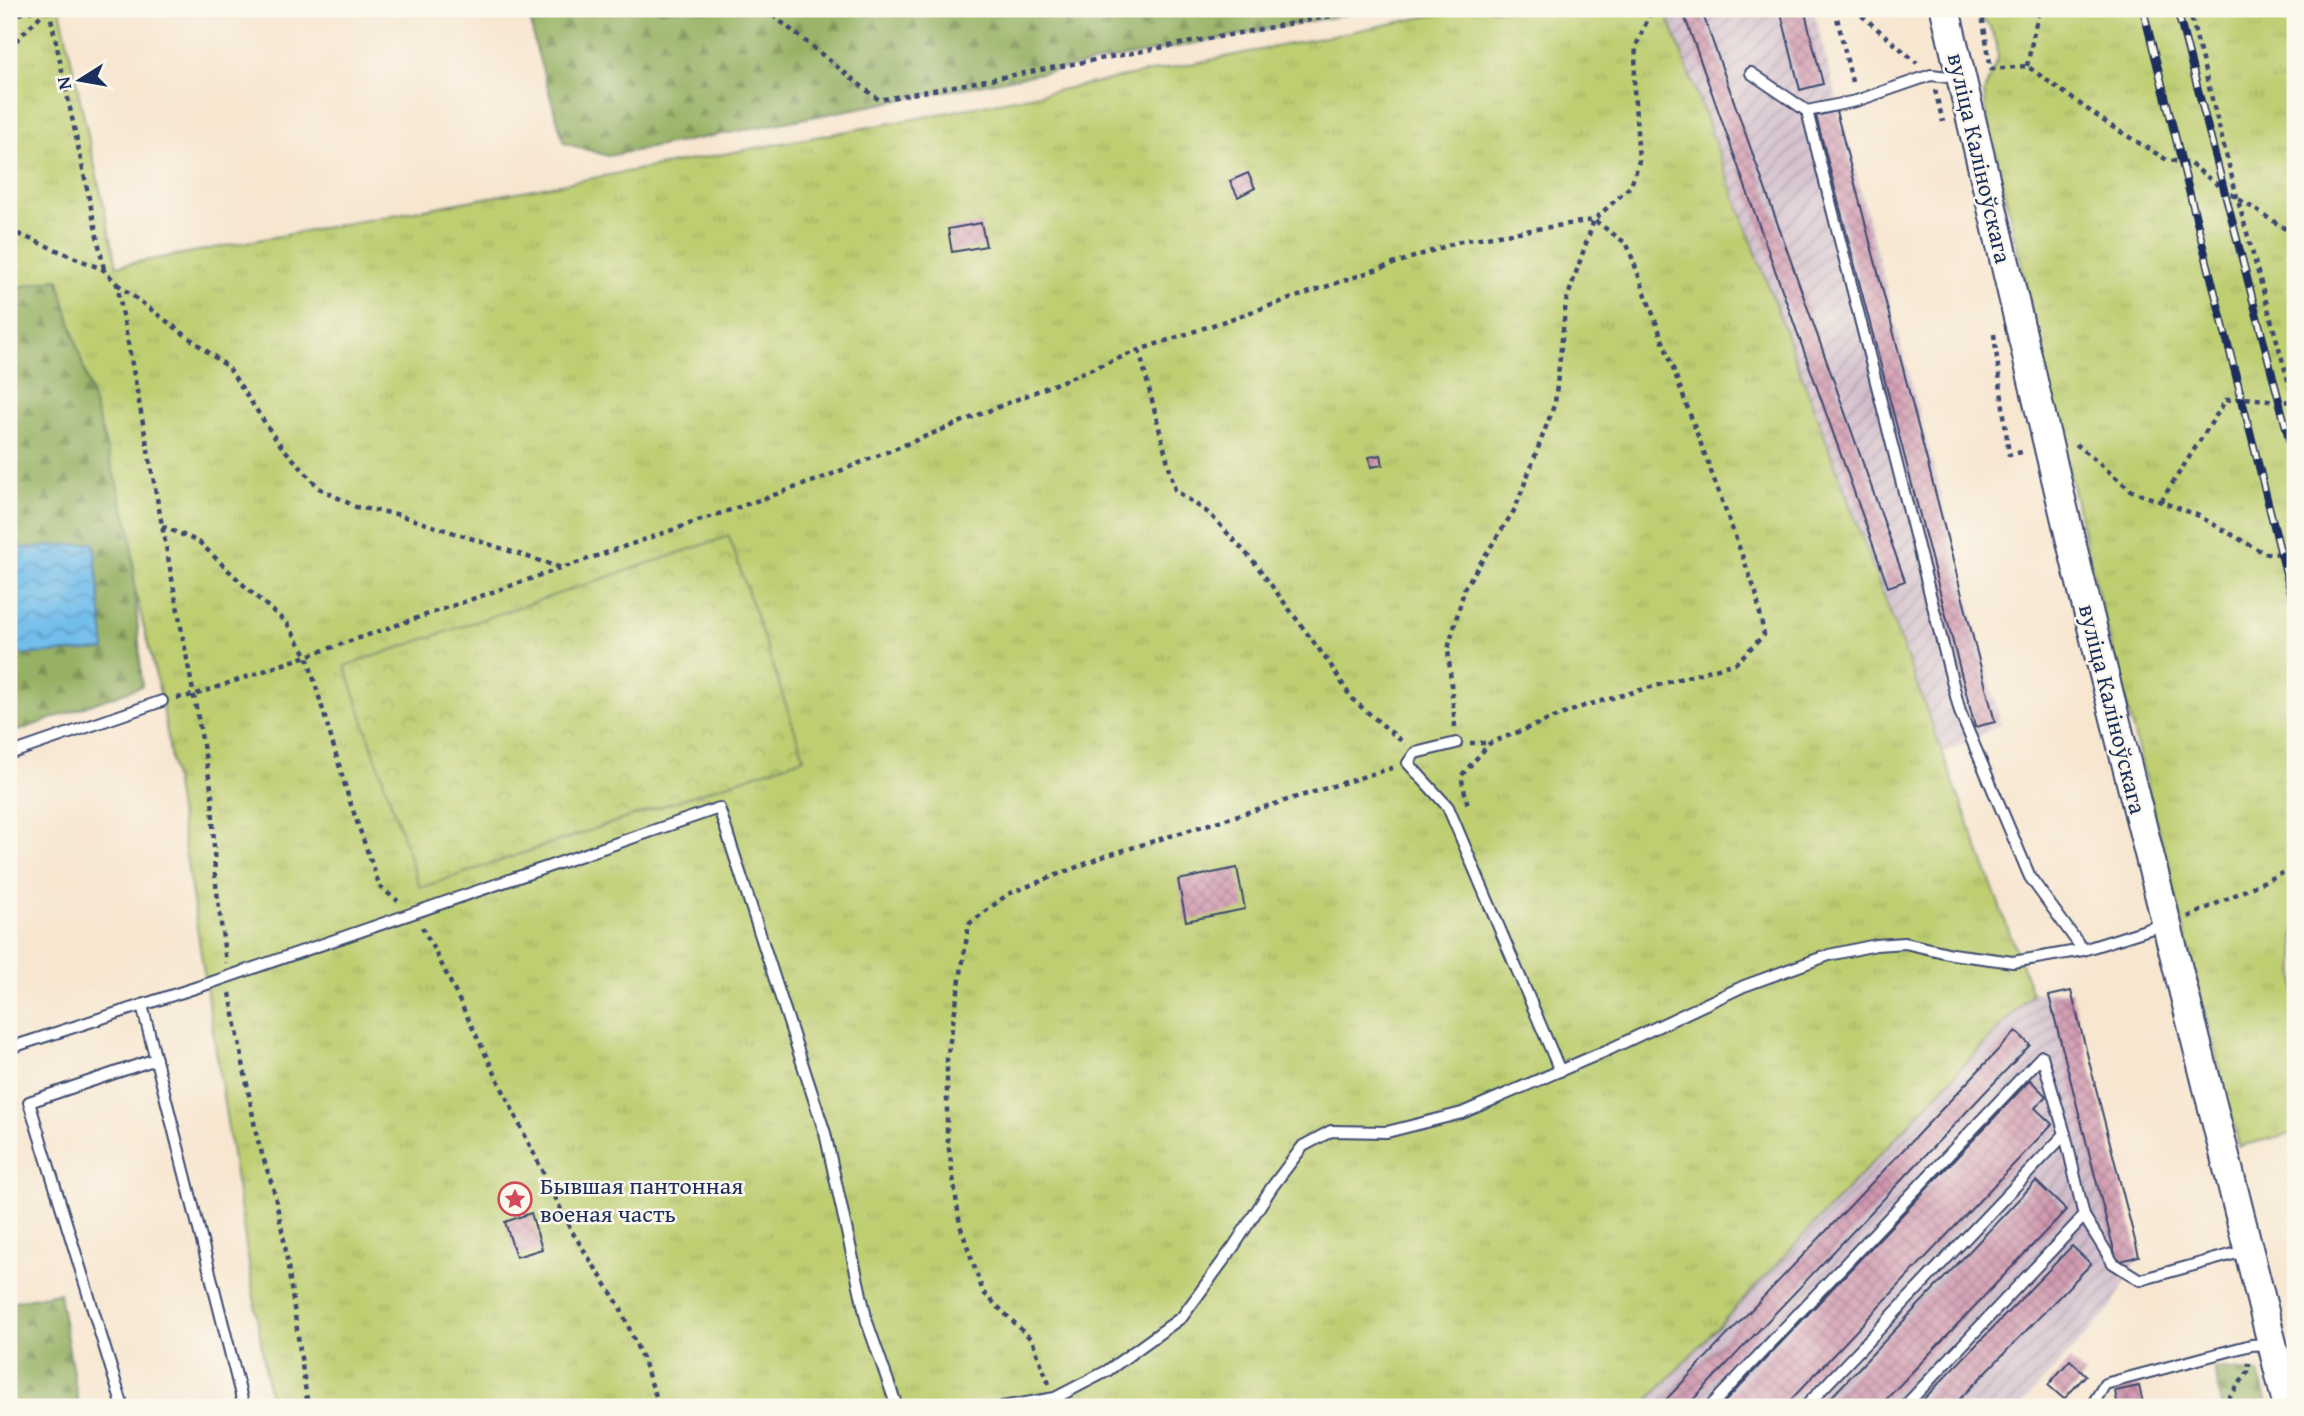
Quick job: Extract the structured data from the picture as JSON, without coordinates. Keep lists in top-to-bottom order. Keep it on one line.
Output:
{"streets":{"street":["вуліца Каліноўскага"]},"places":{"place":["Бывшая пантонная военая часть"]},"north":"left"}
